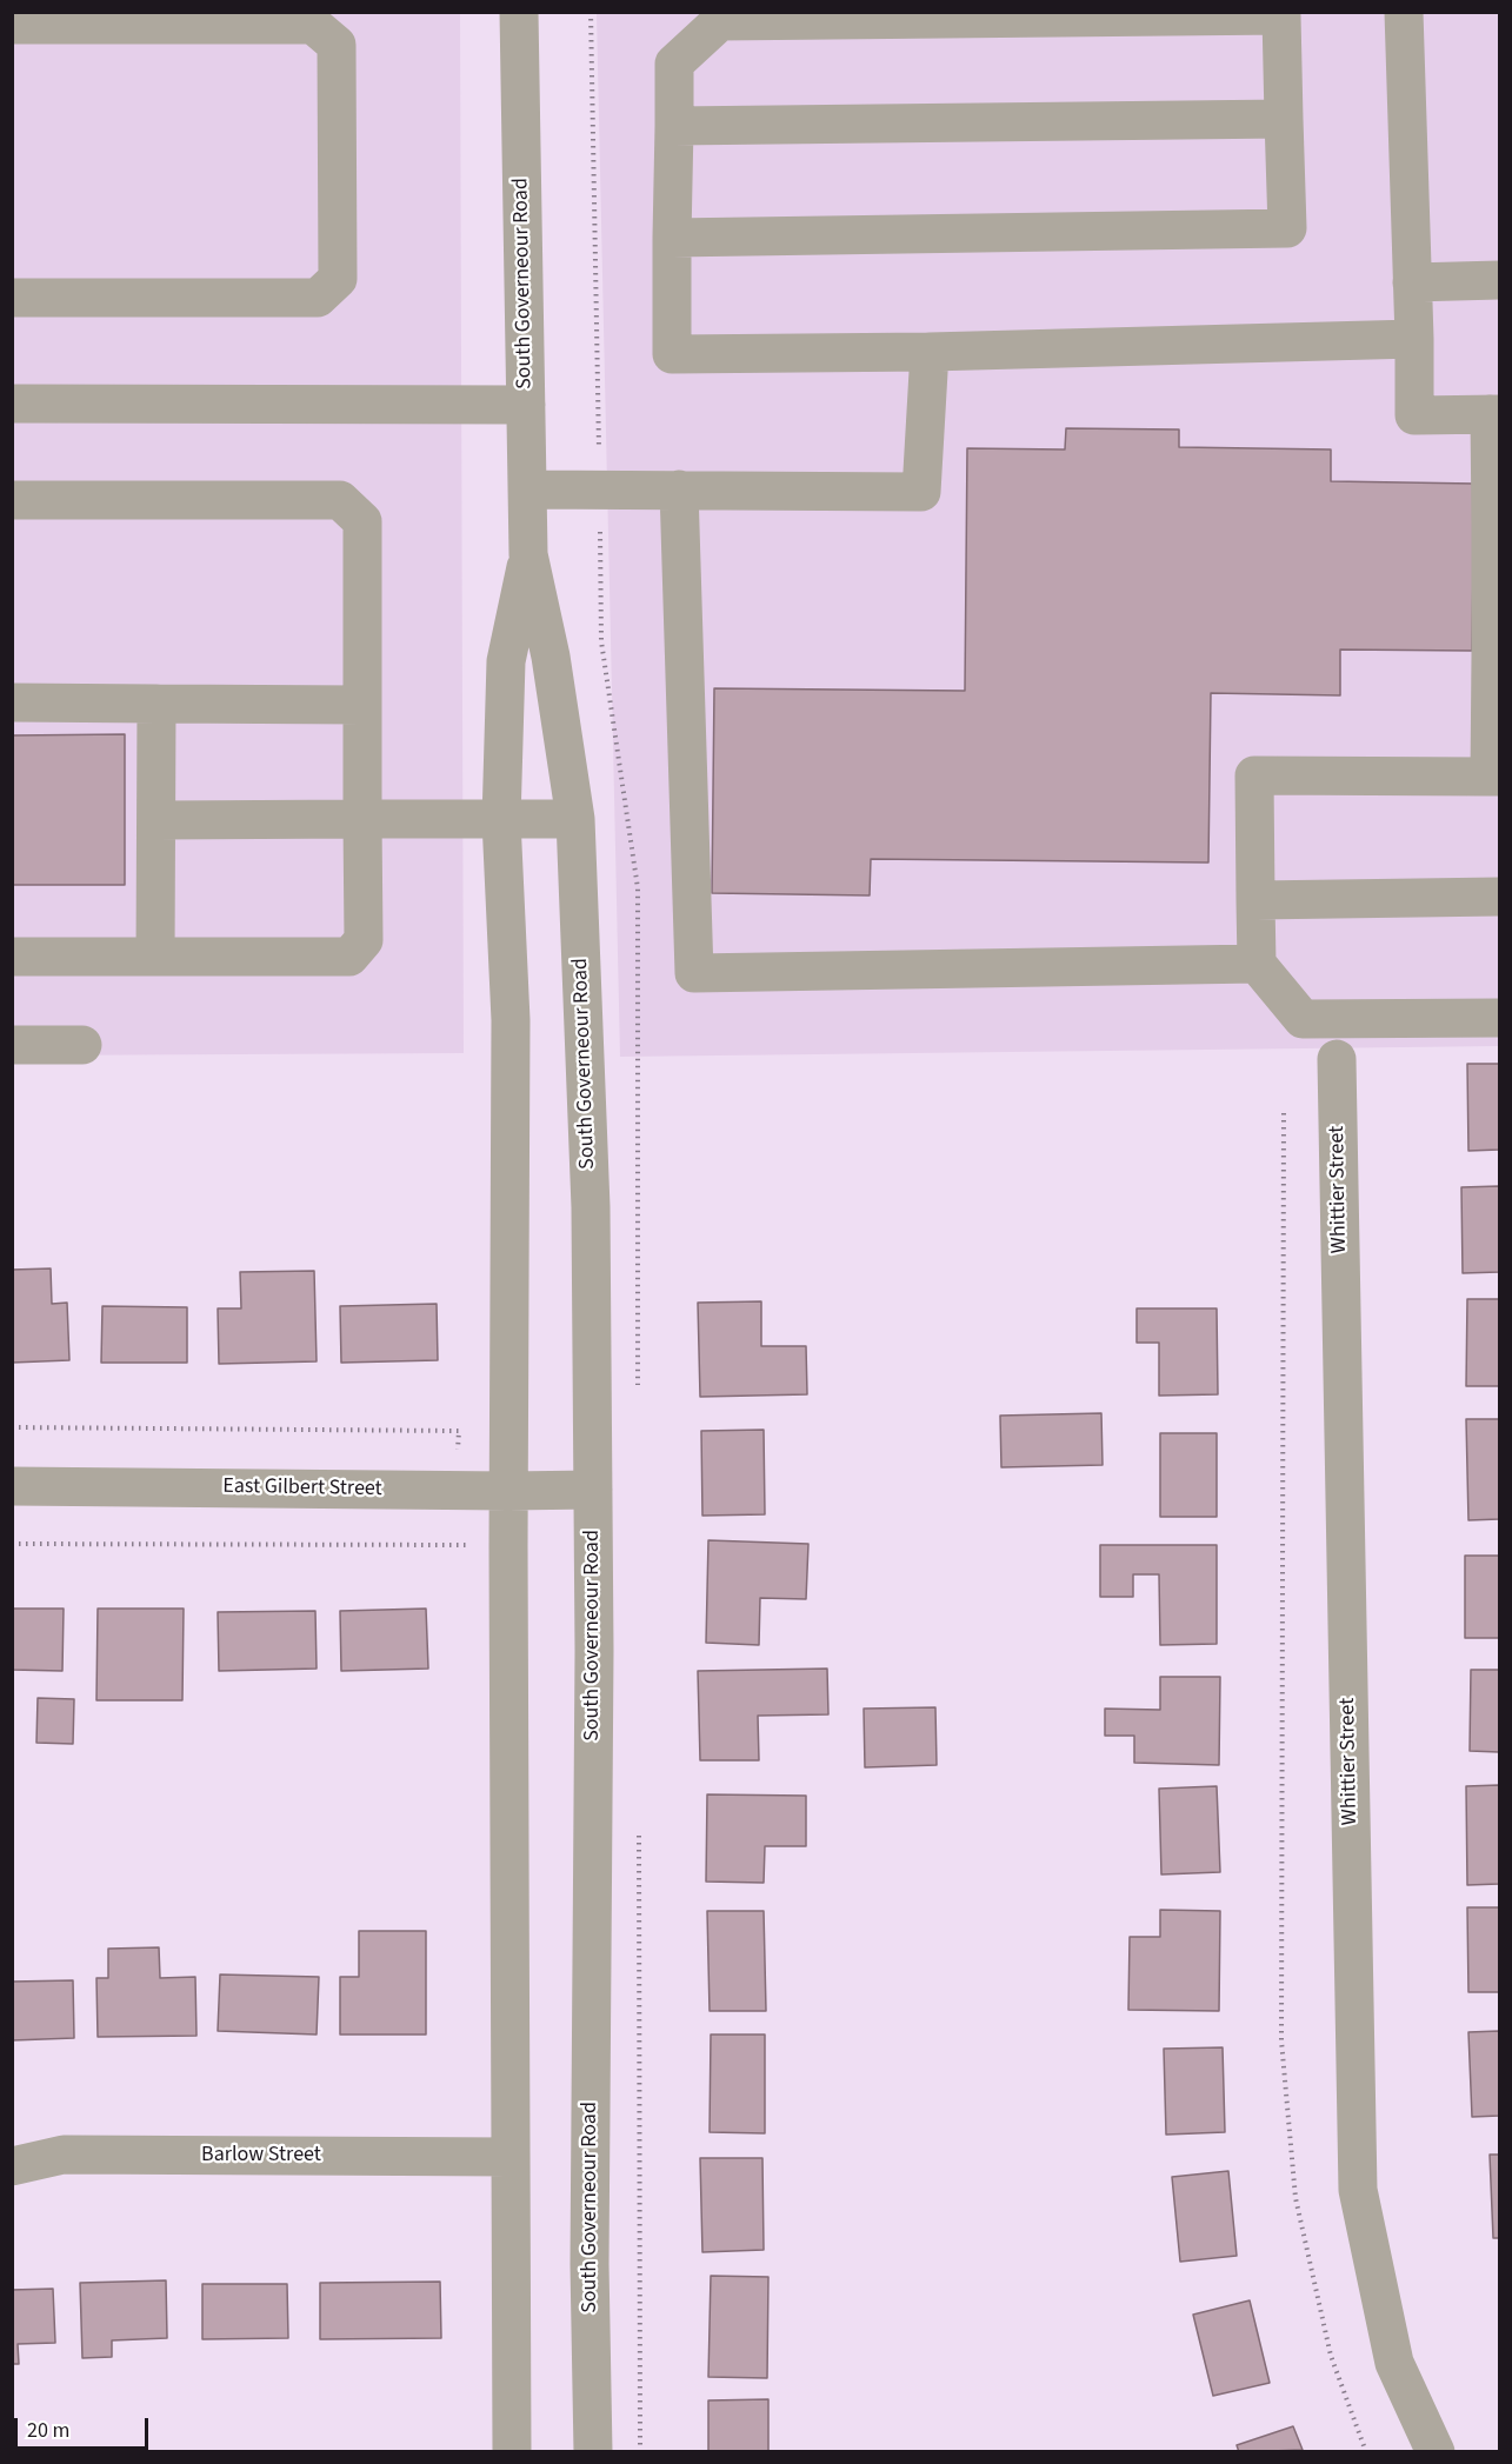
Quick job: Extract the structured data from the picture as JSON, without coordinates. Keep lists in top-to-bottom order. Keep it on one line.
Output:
{"streets":{"street":["South Governeour Road","Whittier Street","East Gilbert Street","Barlow Street"]},"crossings":[["South Governeour Road","East Gilbert Street"],["South Governeour Road","Barlow Street"]],"scale_bar":"20 m"}
